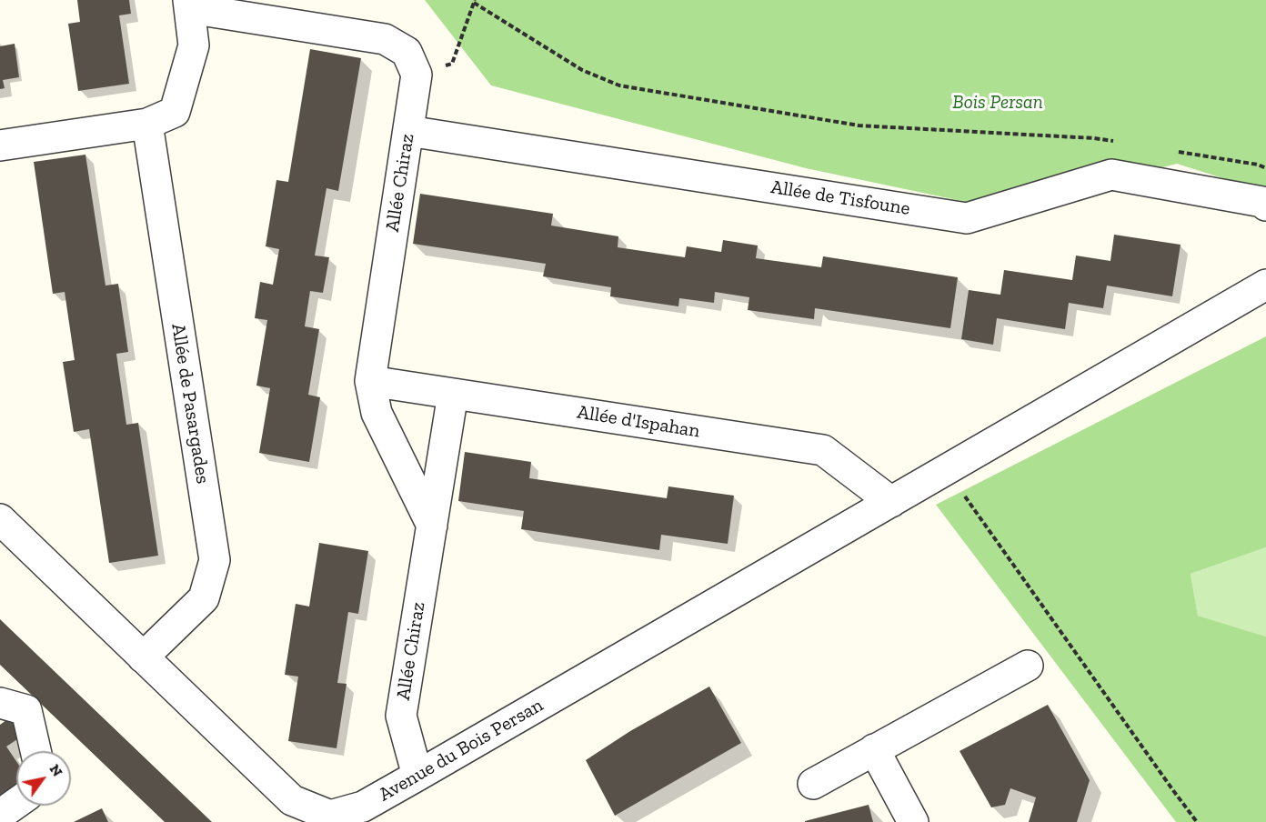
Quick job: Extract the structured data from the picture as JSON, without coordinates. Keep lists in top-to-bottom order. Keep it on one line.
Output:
{"streets":{"street":["Allée Chiraz","Allée de Tisfoune","Allée de Pasargades","Allée d'Ispahan","Avenue du Bois Persan"]},"crossings":[["Allée Chiraz","Allée de Tisfoune"],["Allée Chiraz","Allée d'Ispahan"],["Allée Chiraz","Avenue du Bois Persan"],["Allée de Pasargades","Avenue du Bois Persan"],["Allée d'Ispahan","Avenue du Bois Persan"]],"parks":["Bois Persan"],"north":"top right"}
